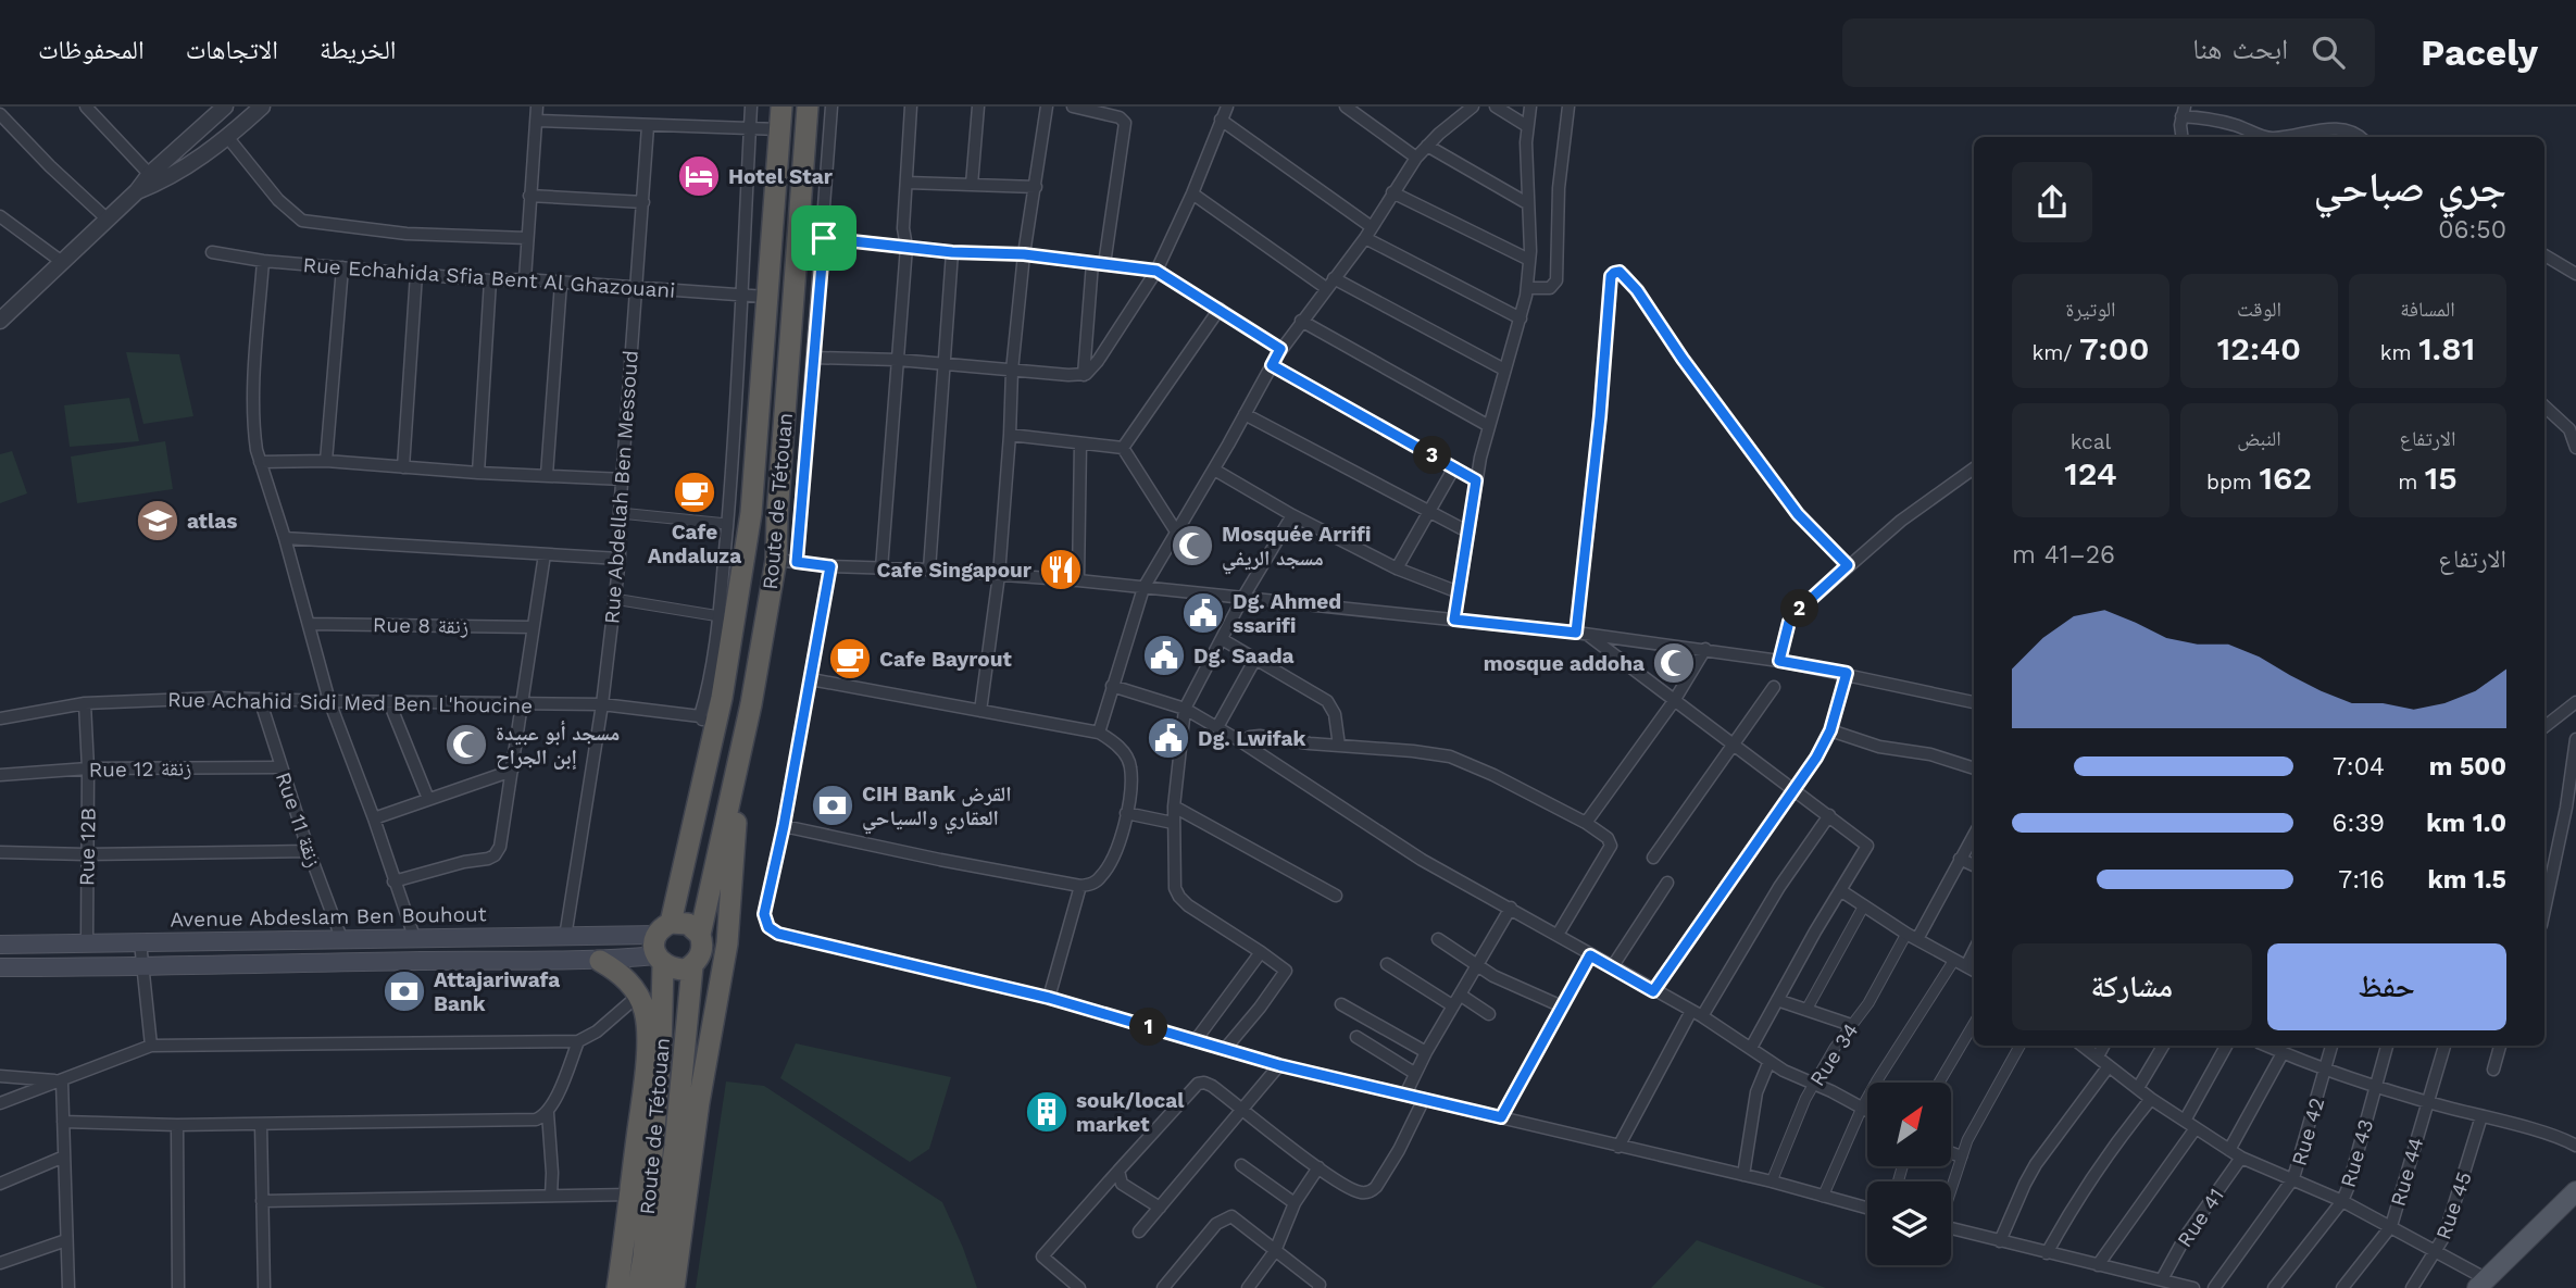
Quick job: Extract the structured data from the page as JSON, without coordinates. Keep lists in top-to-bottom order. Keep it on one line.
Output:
{"streets":{"highway":["Route de Tétouan"],"main road":["Avenue Abdeslam Ben Bouhout"],"street":["Rue Echahida Sfia Bent Al Ghazouani","Rue Abdellah Ben Messoud","Rue 8 زنقة","Rue Achahid Sidi Med Ben L'houcine","Rue 12 زنقة","Rue 11 زنقة","Rue 12B","Rue 34","Rue 42","Rue 43","Rue 44","Rue 45","Rue 41"]},"crossings":[["Rue Echahida Sfia Bent Al Ghazouani","Rue Abdellah Ben Messoud"],["Rue Echahida Sfia Bent Al Ghazouani","Route de Tétouan"],["Rue Abdellah Ben Messoud","Rue Achahid Sidi Med Ben L'houcine"],["Rue Abdellah Ben Messoud","Avenue Abdeslam Ben Bouhout"],["Route de Tétouan","Avenue Abdeslam Ben Bouhout"],["Rue Achahid Sidi Med Ben L'houcine","Rue 11 زنقة"],["Rue Achahid Sidi Med Ben L'houcine","Rue 12B"],["Rue 12 زنقة","Rue 11 زنقة"],["Rue 12 زنقة","Rue 12B"],["Rue 11 زنقة","Avenue Abdeslam Ben Bouhout"],["Rue 12B","Avenue Abdeslam Ben Bouhout"]],"places":{"hotel":["Hotel Star"],"cafe":["Cafe Andaluza","Cafe Bayrout"],"school or university":["atlas"],"mosque":["Mosquée Arrifi مسجد الريفي","mosque addoha","مسجد أبو عبيدة إبن الجراح"],"restaurant":["Cafe Singapour"],"public building":["Dg. Ahmed ssarifi","Dg. Saada","Dg. Lwifak"],"bank":["CIH Bank القرض العقاري والسياحي","Attajariwafa Bank"],"building":["souk/local market"]},"north":"top right","page":{"header":"Pacely","search":"ابحث هنا","nav":["الخريطة","الاتجاهات","المحفوظات"],"heading":["جري صباحي","06:50"],"stats":[["المسافة","1.81 km"],["الوقت","12:40"],["الوتيرة","7:00 /km"],["الارتفاع","15 m"],["النبض","162 bpm"],["kcal","124"]],"pins":["3","2","1"],"chart":["الارتفاع","26–41 m"],"list":[{"name":"500 m","note":"7:04"},{"name":"1.0 km","note":"6:39"},{"name":"1.5 km","note":"7:16"}],"buttons":["حفظ","مشاركة"]}}
